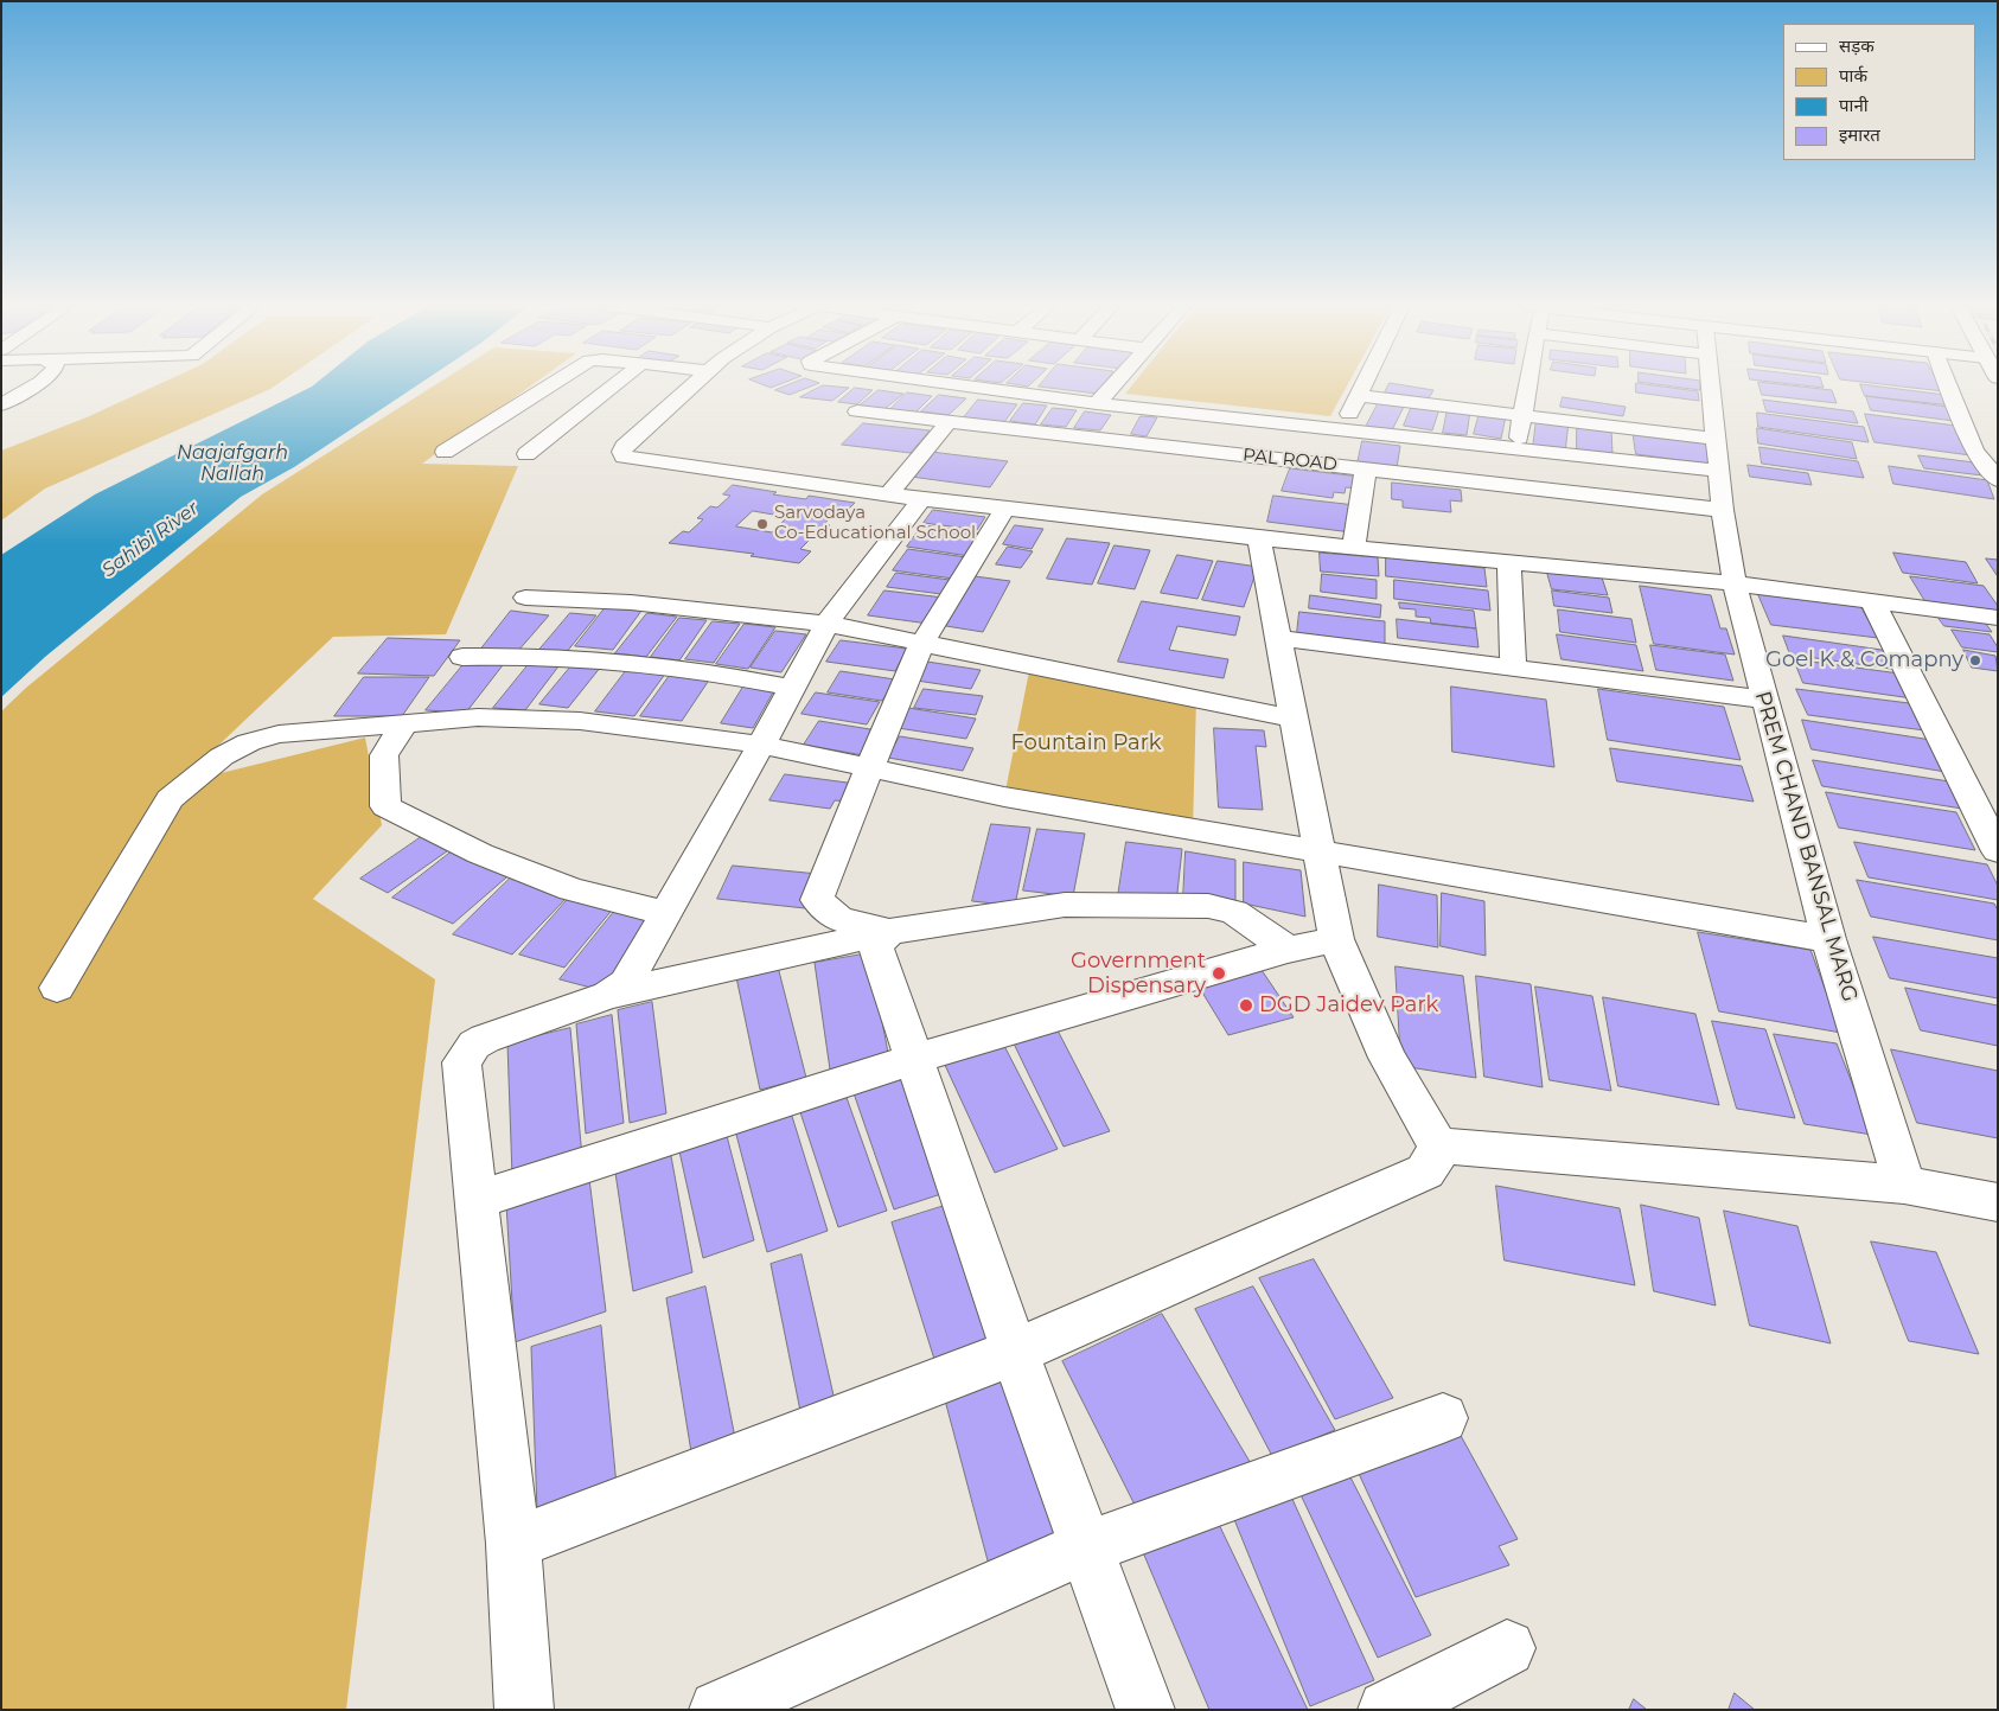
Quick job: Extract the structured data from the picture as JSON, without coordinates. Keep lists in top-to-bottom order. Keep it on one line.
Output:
{"streets":{"street":["PAL ROAD","PREM CHAND BANSAL MARG"]},"crossings":[["PAL ROAD","PREM CHAND BANSAL MARG"]],"water":["Naajafgarh Nallah","Sahibi River"],"parks":["Fountain Park"],"places":["Sarvodaya Co-Educational School","Goel K & Comapny","Government Dispensary","DGD Jaidev Park"],"legend":["सड़क","पार्क","पानी","इमारत"]}
